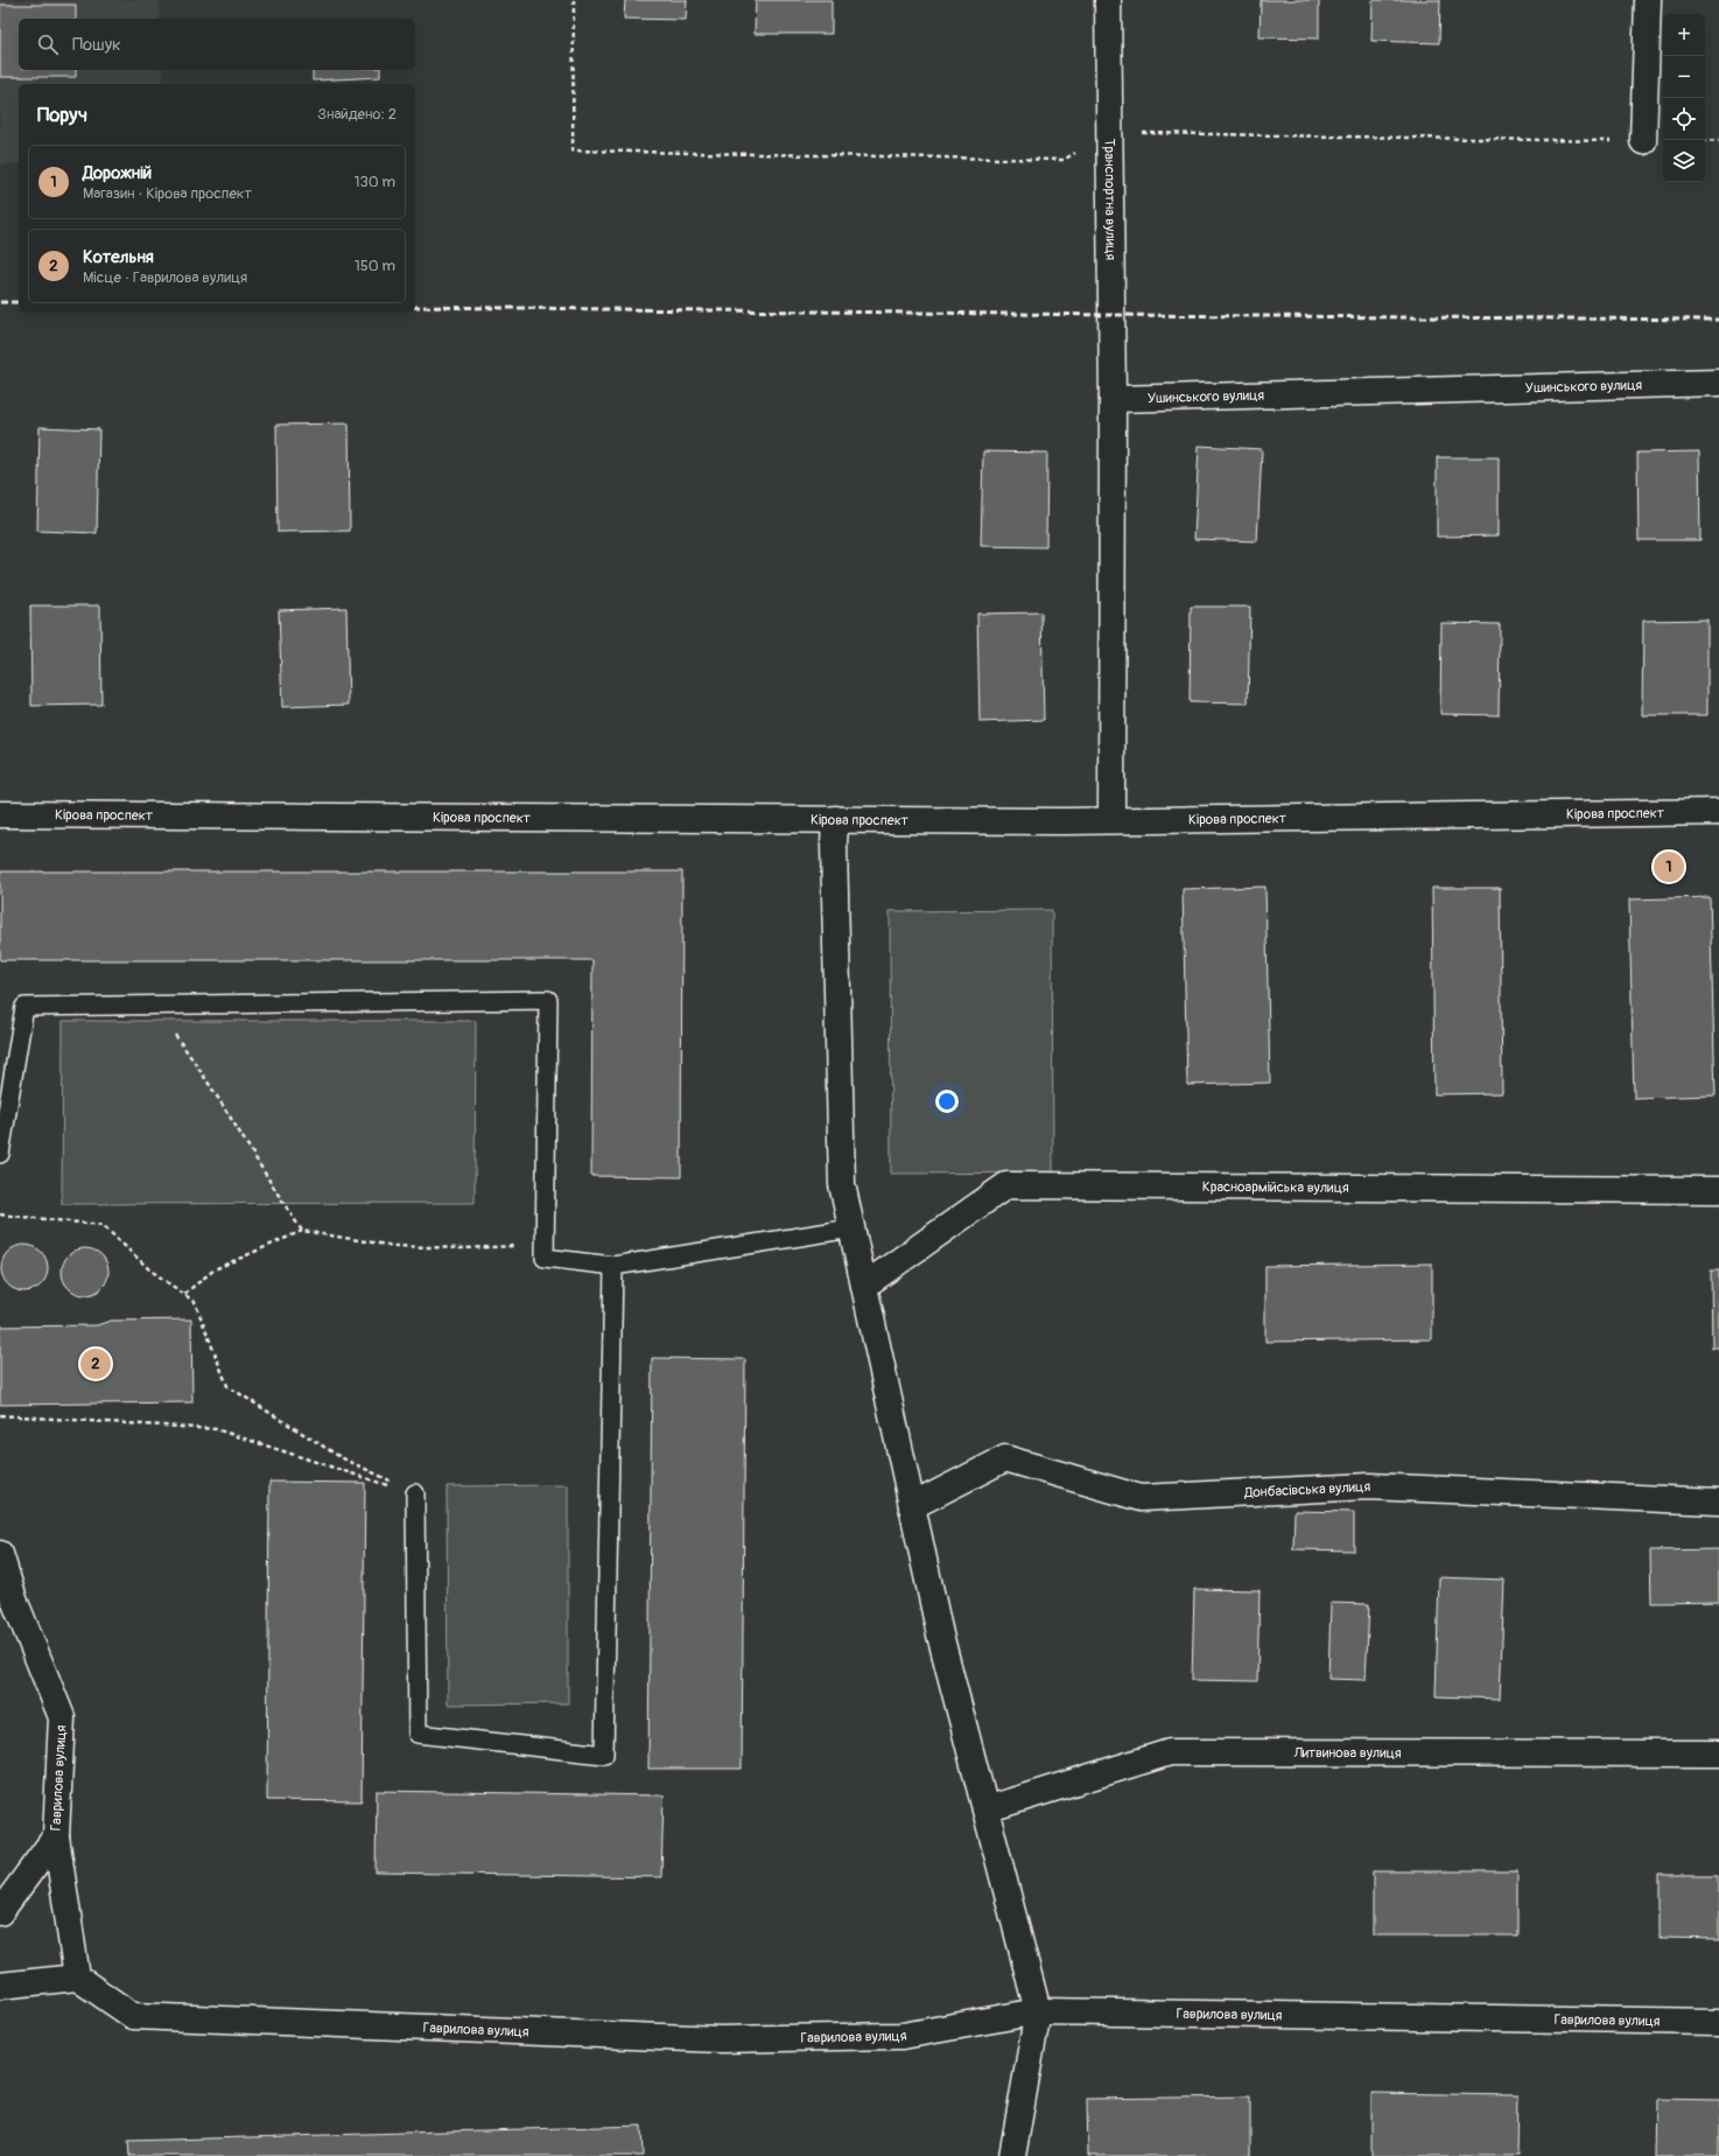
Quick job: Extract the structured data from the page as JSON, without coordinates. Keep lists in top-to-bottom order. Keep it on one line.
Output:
{"streets":{"street":["Транспортна вулиця","Ушинського вулиця","Кірова проспект","Красноармійська вулиця","Донбасівська вулиця","Литвинова вулиця","Гаврилова вулиця"]},"crossings":[["Транспортна вулиця","Ушинського вулиця"]],"page":{"map_buttons":["+","−"],"search":"Пошук","heading":["Поруч","Знайдено: 2"],"list":[{"mark":"1","name":"Дорожній","note":"Магазин · Кірова проспект","value":"130 m"},{"mark":"2","name":"Котельня","note":"Місце · Гаврилова вулиця","value":"150 m"}],"pins":["1","2"]}}
